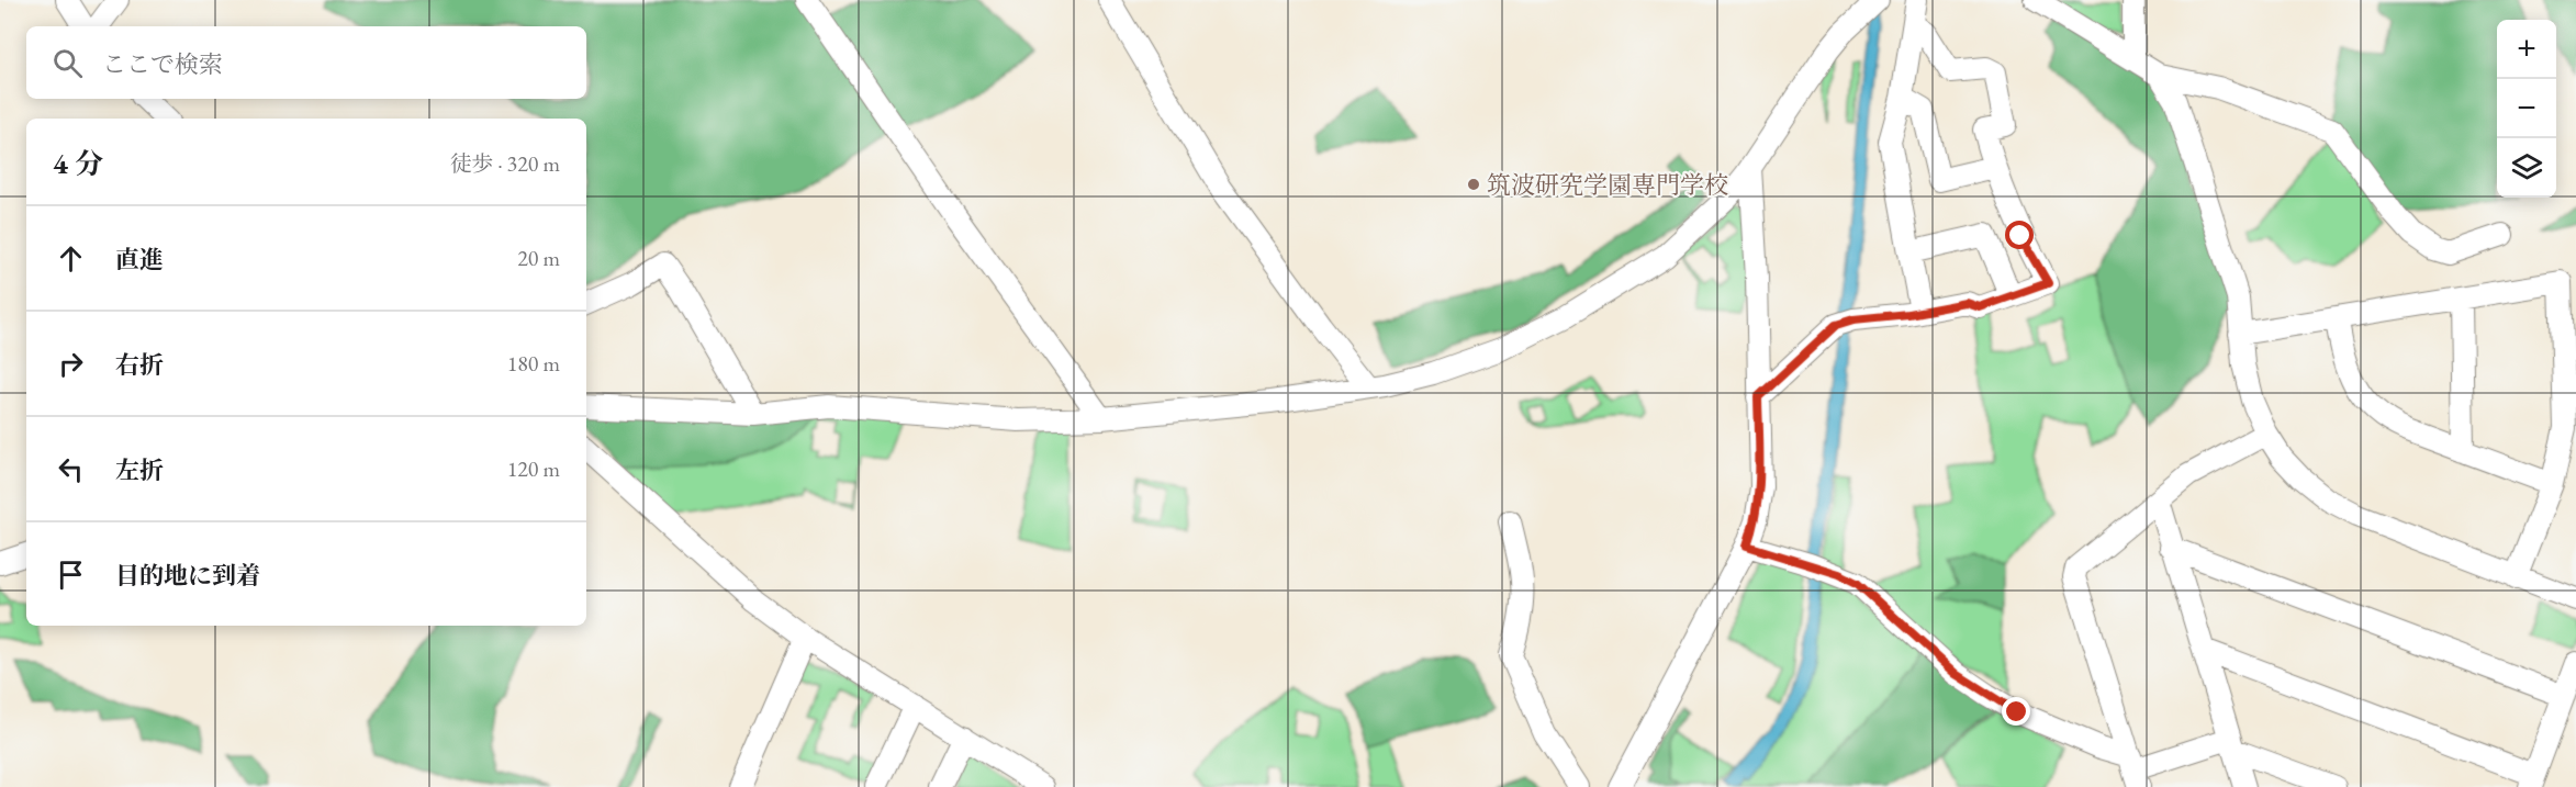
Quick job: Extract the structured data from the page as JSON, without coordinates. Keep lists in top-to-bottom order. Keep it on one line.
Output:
{"places":["筑波研究学園専門学校"],"page":{"map_buttons":["+","−"],"search":"ここで検索","heading":["4 分","徒歩 · 320 m"],"list":[["直進","20 m"],["右折","180 m"],["左折","120 m"],"目的地に到着"]}}
